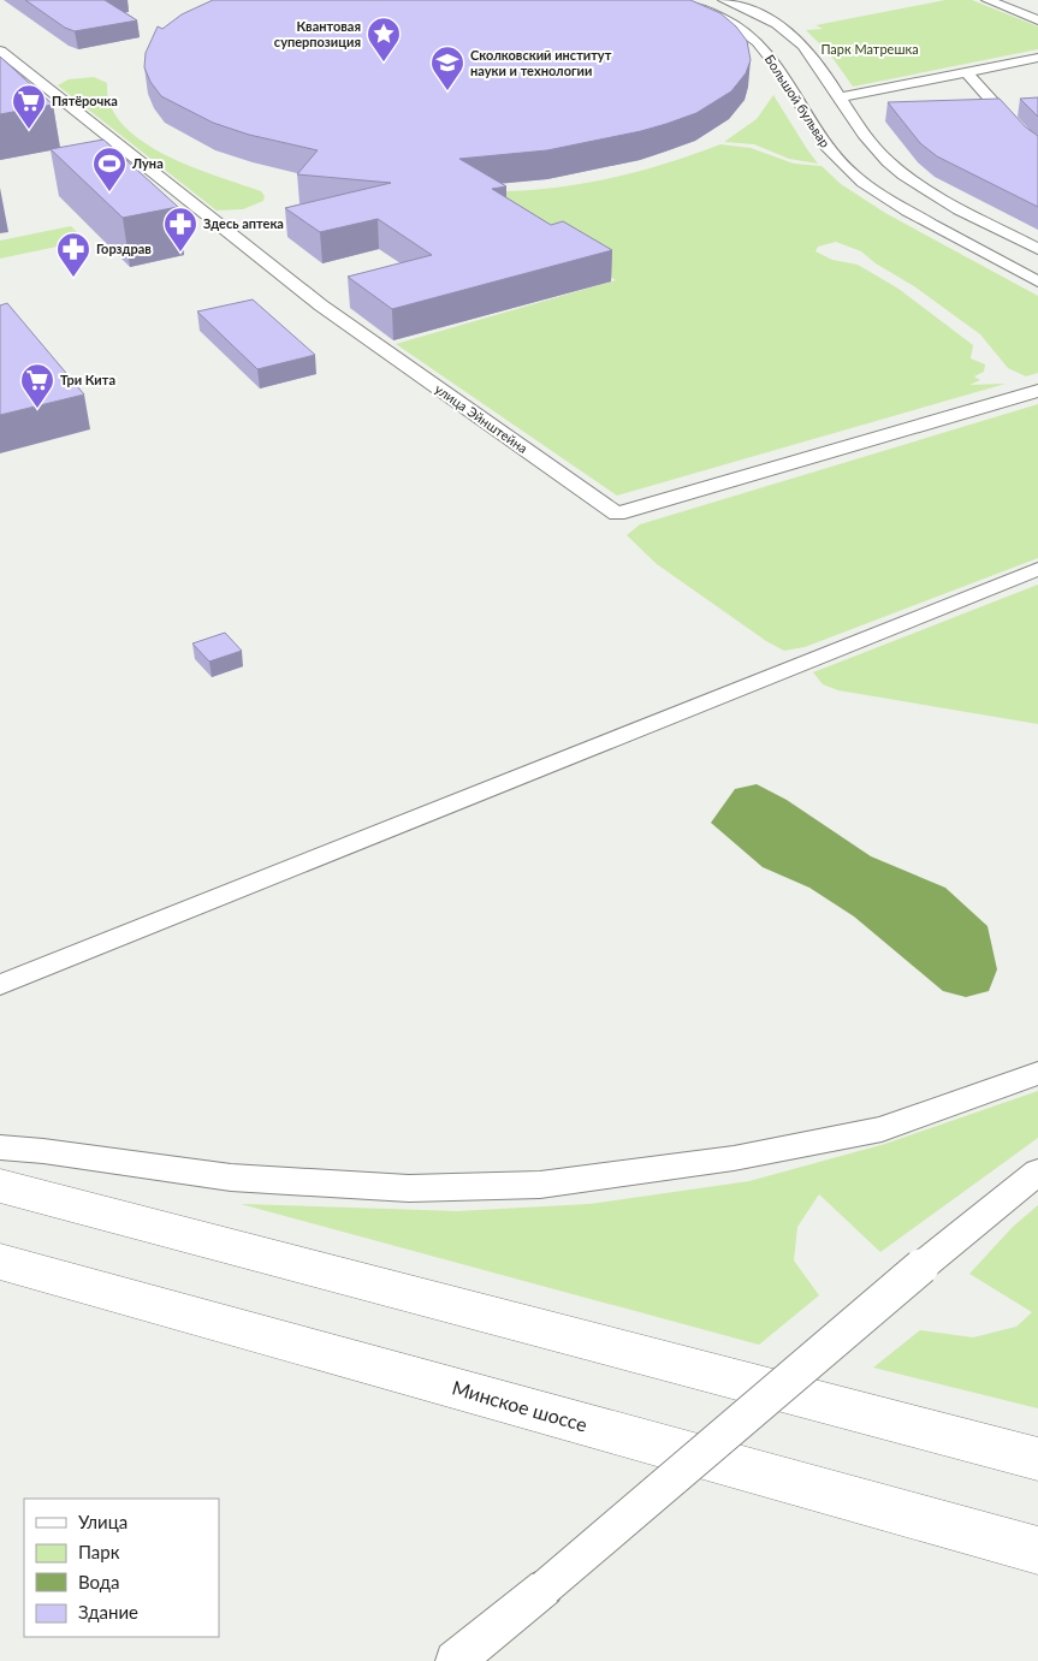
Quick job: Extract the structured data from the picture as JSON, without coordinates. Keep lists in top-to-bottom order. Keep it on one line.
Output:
{"streets":{"highway":["Минское шоссе"],"street":["Большой бульвар","улица Эйнштейна"]},"parks":["Парк Матрешка"],"places":{"place":["Квантовая суперпозиция"],"school or university":["Сколковский институт науки и технологии"],"supermarket":["Пятёрочка","Три Кита"],"sports":["Луна"],"pharmacy":["Здесь аптека","Горздрав"]},"legend":["Улица","Парк","Вода","Здание"]}
